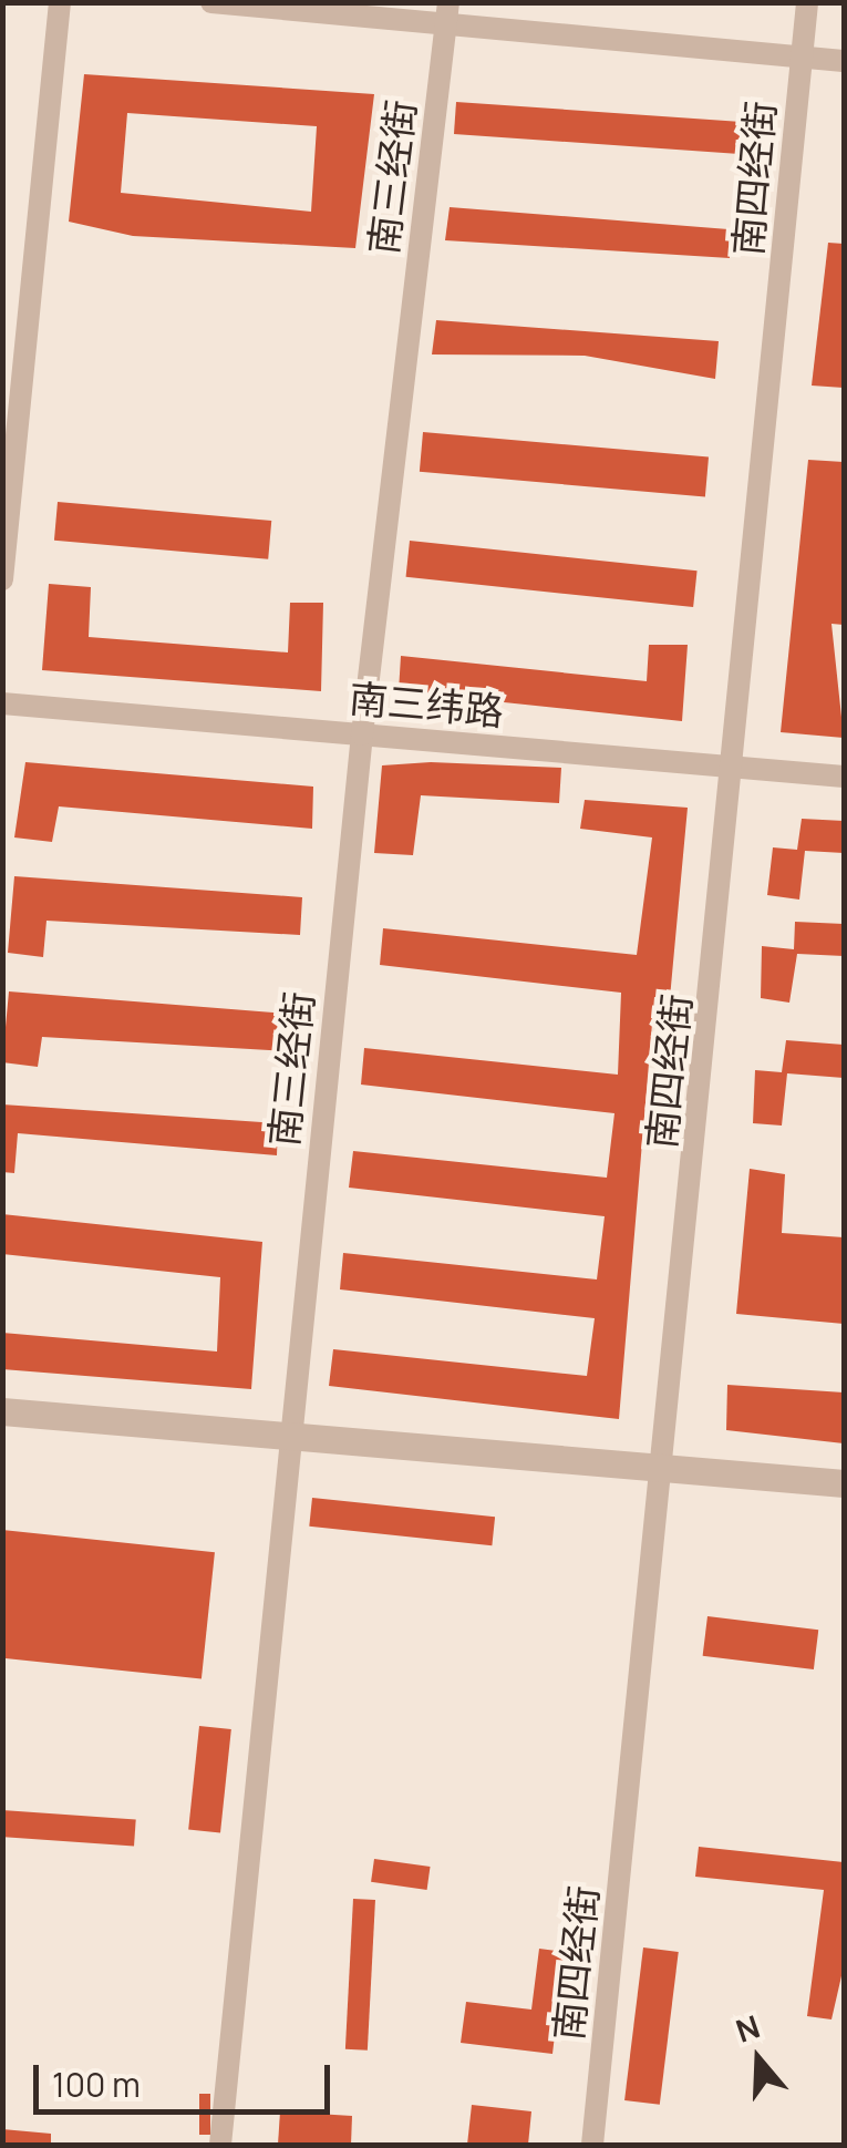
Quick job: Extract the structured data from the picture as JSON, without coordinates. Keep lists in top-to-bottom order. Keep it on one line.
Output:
{"streets":{"street":["南三经街","南四经街","南三纬路"]},"crossings":[["南三经街","南三纬路"],["南四经街","南三纬路"]],"scale_bar":"100 m","north":"top"}
